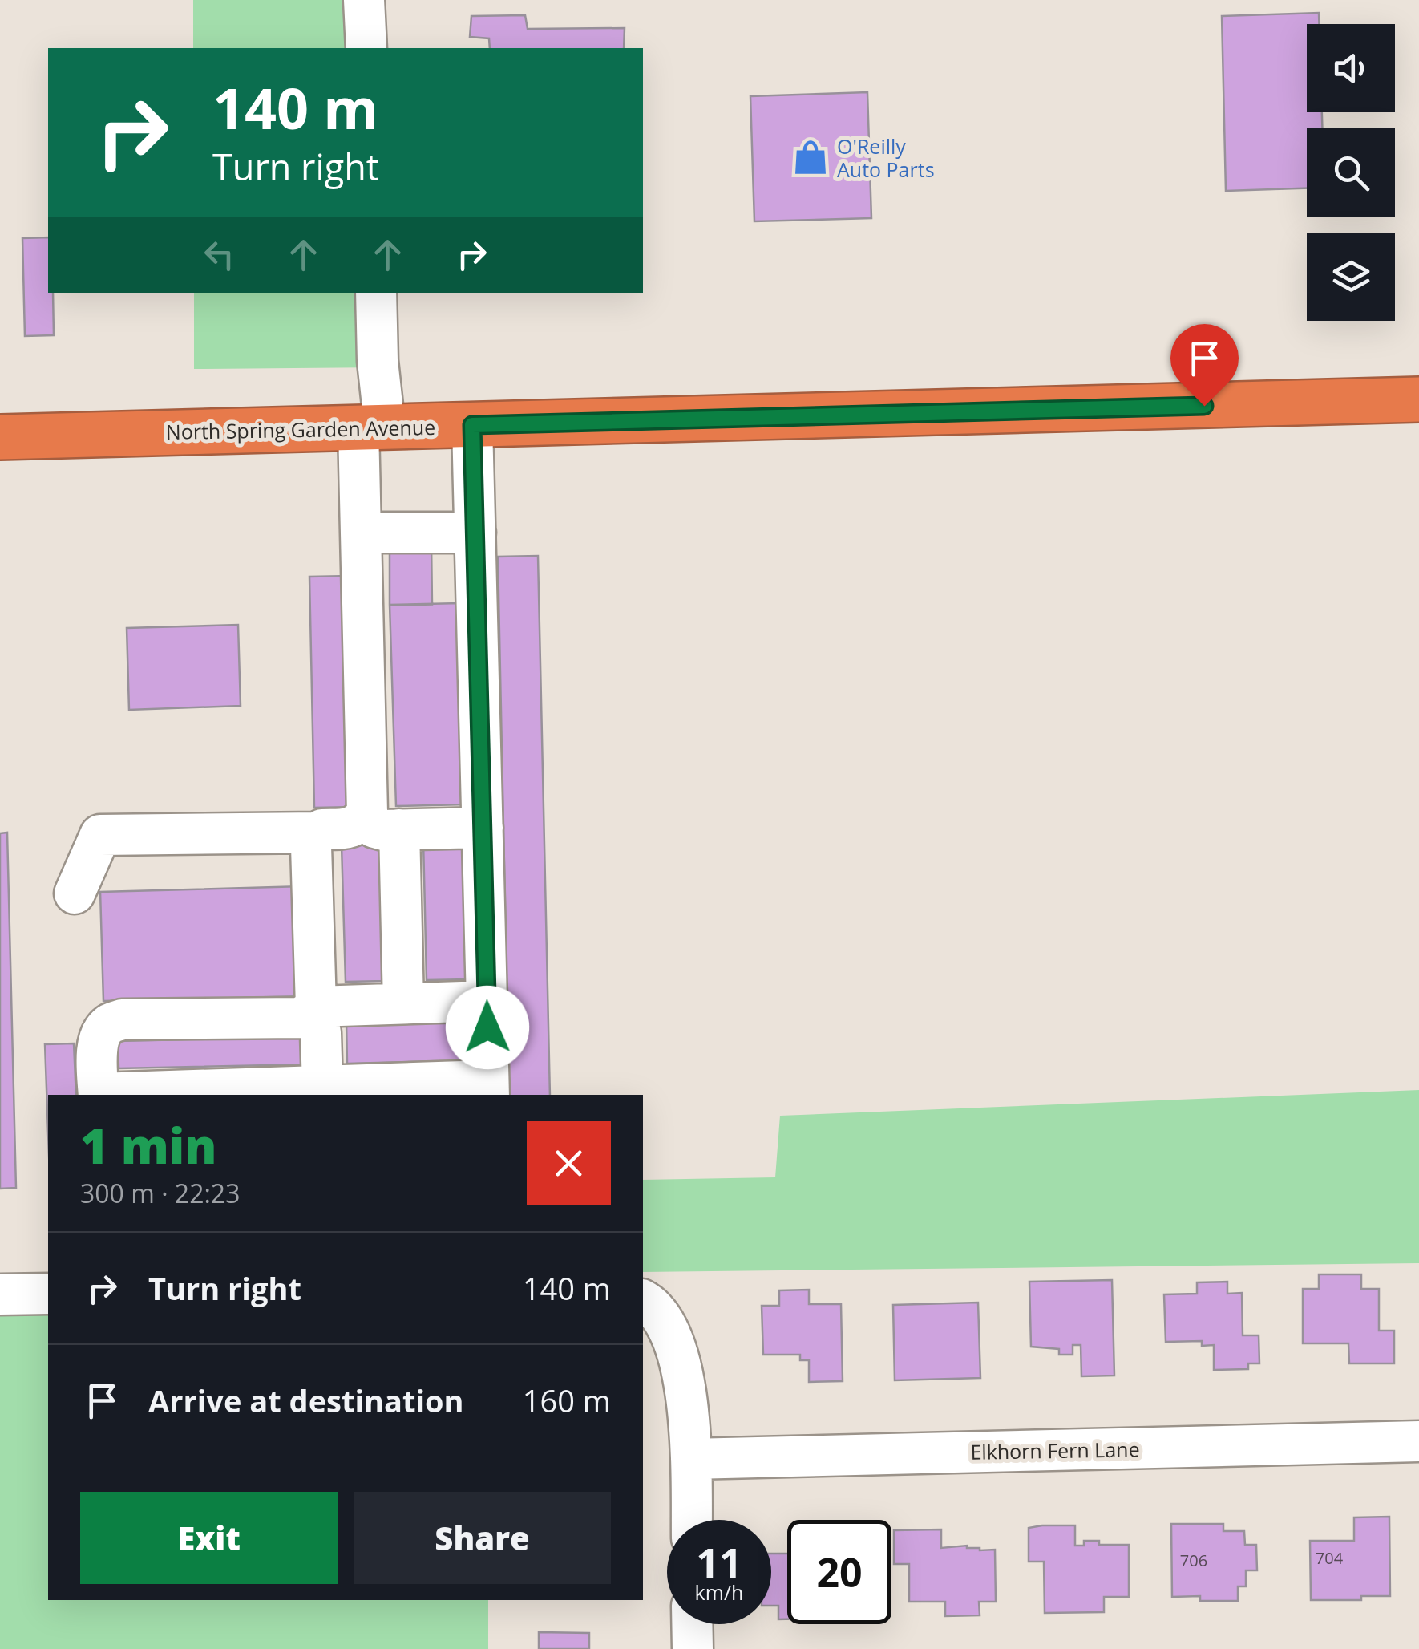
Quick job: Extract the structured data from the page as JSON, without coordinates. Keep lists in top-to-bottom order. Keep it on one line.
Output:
{"streets":{"highway":["North Spring Garden Avenue"],"street":["Elkhorn Fern Lane"]},"places":{"shop":["O'Reilly Auto Parts"]},"house_numbers":["704","706"],"page":{"turn":["140 m","Turn right"],"heading":["1 min","300 m · 22:23"],"list":[{"name":"Turn right","value":"140 m"},{"name":"Arrive at destination","value":"160 m"}],"buttons":["Exit","Share"],"speed":"11 km/h","limit":"20"}}
